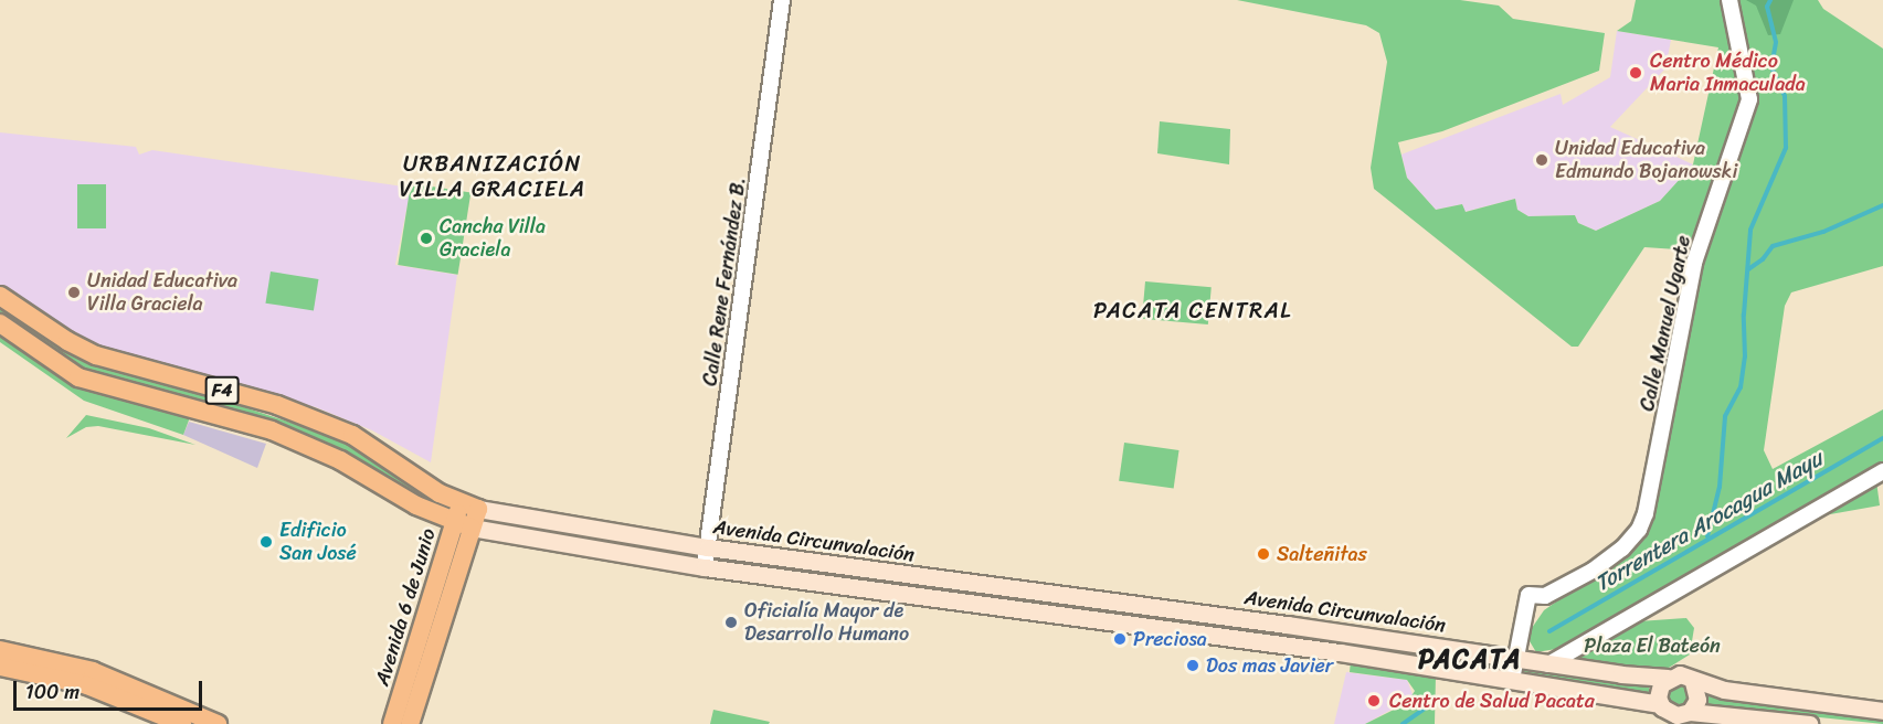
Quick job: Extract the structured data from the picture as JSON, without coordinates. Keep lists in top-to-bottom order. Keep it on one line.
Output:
{"streets":{"highway":["F4","Avenida Circunvalación","Avenida 6 de Junio"],"street":["Calle Rene Fernández B.","Calle Manuel Ugarte"]},"crossings":[["Calle Rene Fernández B.","Avenida Circunvalación"],["Calle Manuel Ugarte","Avenida Circunvalación"],["Avenida Circunvalación","Avenida 6 de Junio"]],"districts":["URBANIZACIÓN VILLA GRACIELA","PACATA CENTRAL","PACATA"],"water":["Torrentera Arocagua Mayu"],"parks":["Plaza El Bateón"],"places":["Centro Médico Maria Inmaculada","Unidad Educativa Edmundo Bojanowski","Cancha Villa Graciela","Unidad Educativa Villa Graciela","Edificio San José","Salteñitas","Oficialía Mayor de Desarrollo Humano","Preciosa","Dos mas Javier","Centro de Salud Pacata"],"scale_bar":"100 m"}
